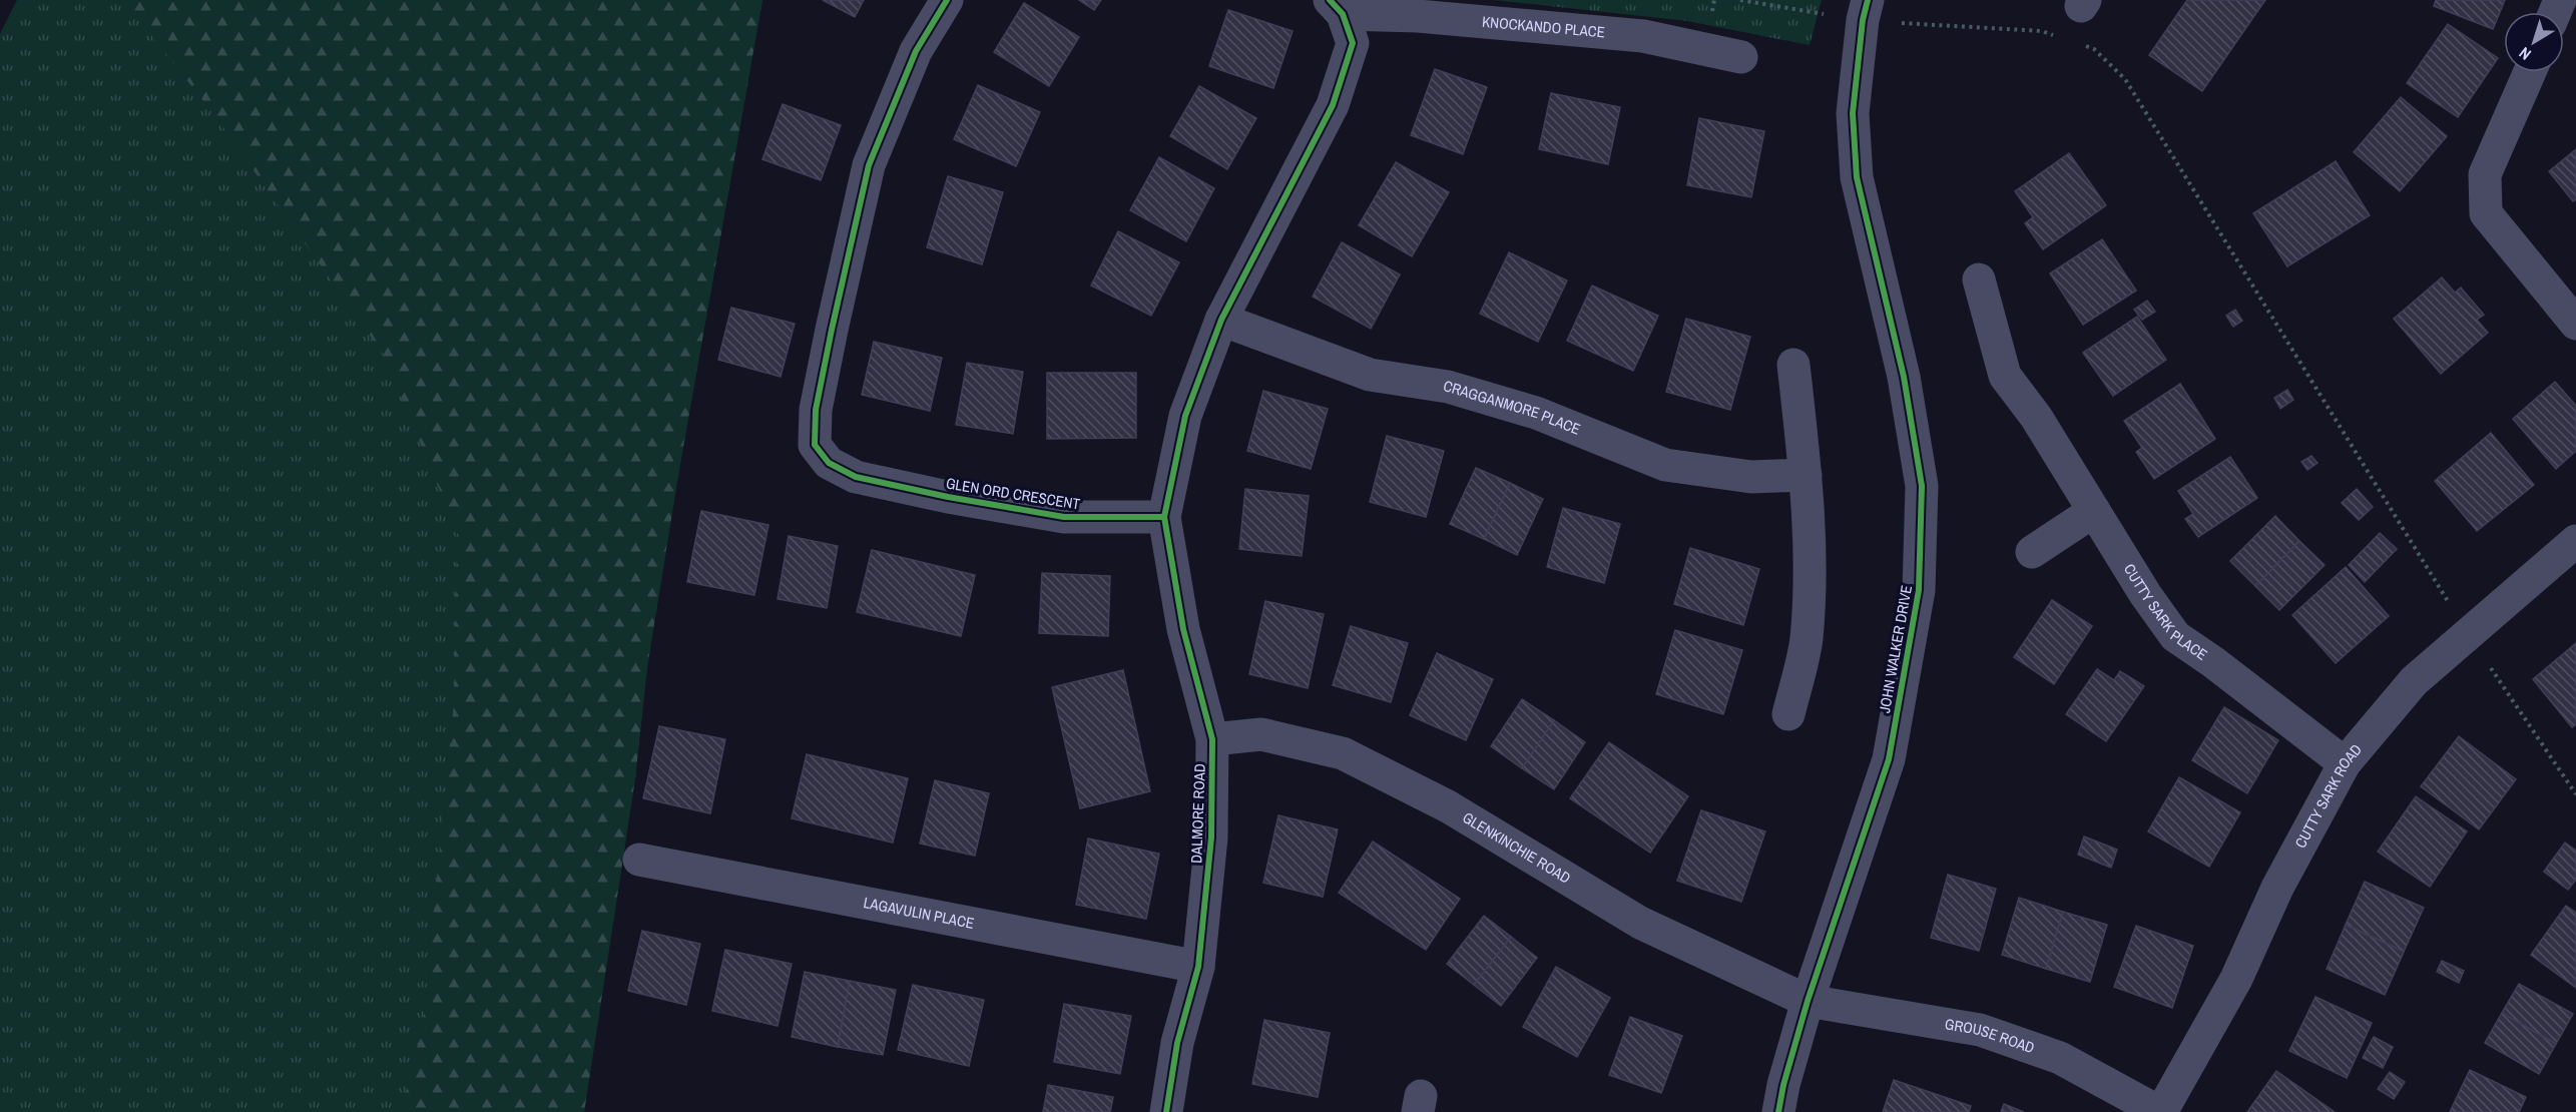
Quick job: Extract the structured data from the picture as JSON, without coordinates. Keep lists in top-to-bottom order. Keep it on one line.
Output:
{"streets":{"street":["KNOCKANDO PLACE","CRAGGANMORE PLACE","GLEN ORD CRESCENT","CUTTY SARK PLACE","JOHN WALKER DRIVE","CUTTY SARK ROAD","DALMORE ROAD","GLENKINCHIE ROAD","LAGAVULIN PLACE","GROUSE ROAD"]},"crossings":[["GLEN ORD CRESCENT","DALMORE ROAD"],["CUTTY SARK PLACE","CUTTY SARK ROAD"],["JOHN WALKER DRIVE","GLENKINCHIE ROAD"],["JOHN WALKER DRIVE","GROUSE ROAD"],["CUTTY SARK ROAD","GROUSE ROAD"],["DALMORE ROAD","GLENKINCHIE ROAD"],["DALMORE ROAD","LAGAVULIN PLACE"],["GLENKINCHIE ROAD","GROUSE ROAD"]],"north":"bottom left"}
